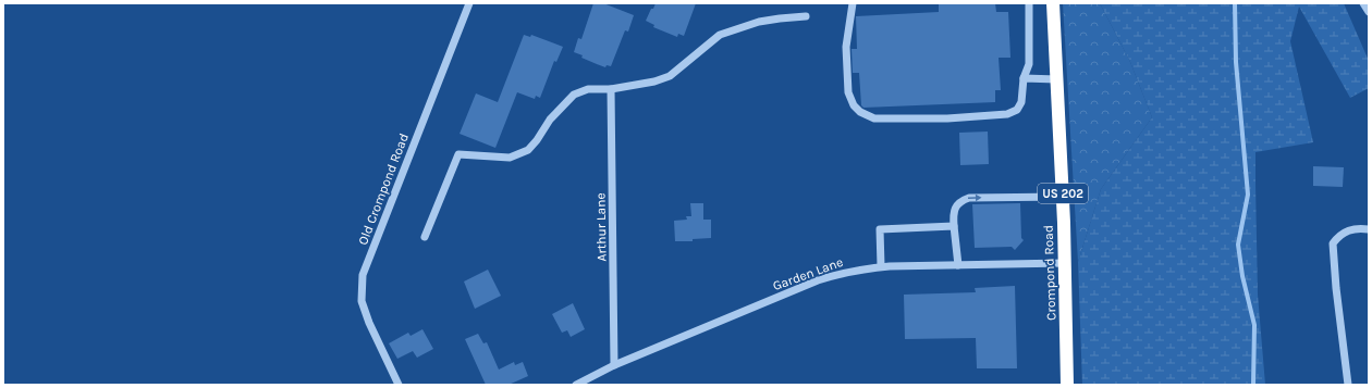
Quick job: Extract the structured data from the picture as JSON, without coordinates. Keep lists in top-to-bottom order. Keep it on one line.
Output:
{"streets":{"highway":["US 202","Crompond Road"],"street":["Old Crompond Road","Arthur Lane","Garden Lane"]},"crossings":[["Arthur Lane","Garden Lane"],["Crompond Road","Garden Lane"]]}
